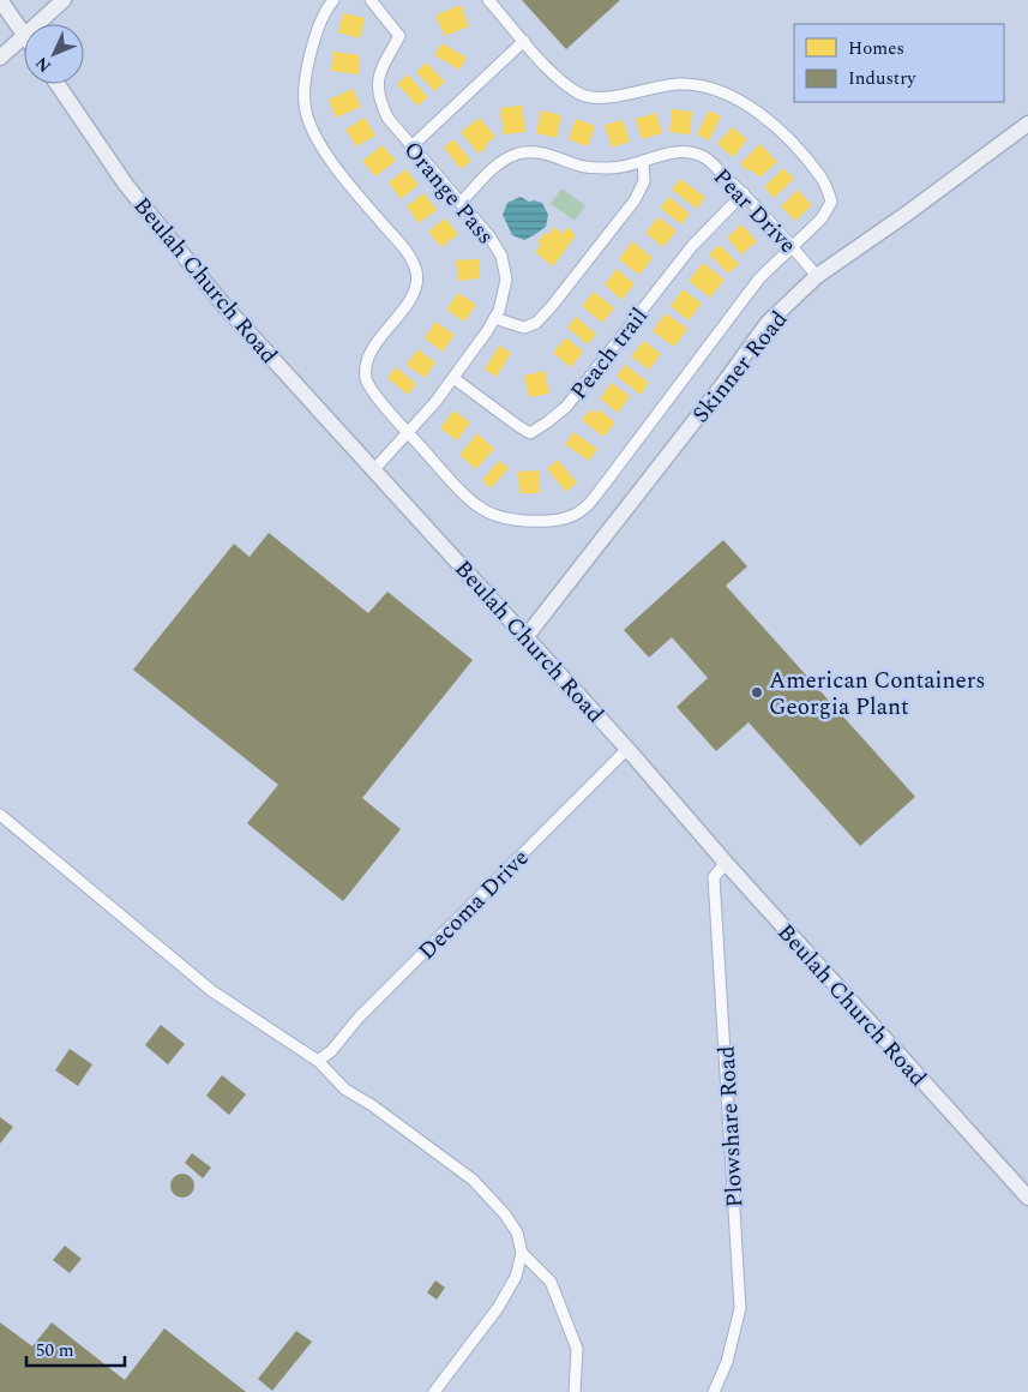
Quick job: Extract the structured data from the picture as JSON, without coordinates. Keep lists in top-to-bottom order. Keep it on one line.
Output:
{"streets":{"street":["Orange Pass","Pear Drive","Beulah Church Road","Peach trail","Skinner Road","Decoma Drive","Plowshare Road"]},"crossings":[["Orange Pass","Pear Drive"],["Orange Pass","Beulah Church Road"],["Orange Pass","Peach trail"],["Pear Drive","Peach trail"],["Pear Drive","Skinner Road"],["Beulah Church Road","Skinner Road"],["Beulah Church Road","Decoma Drive"],["Beulah Church Road","Plowshare Road"]],"places":["American Containers Georgia Plant"],"legend":["Homes","Industry"],"scale_bar":"50 m","north":"bottom left"}
